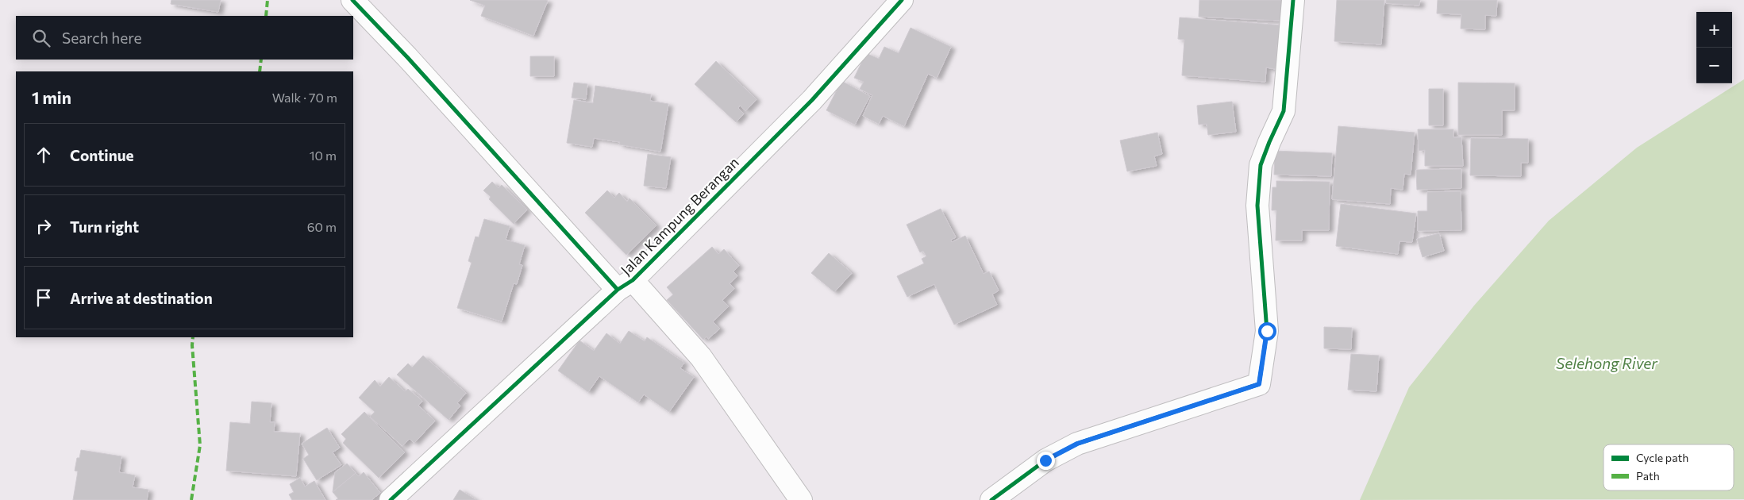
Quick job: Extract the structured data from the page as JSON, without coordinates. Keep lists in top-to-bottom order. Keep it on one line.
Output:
{"streets":{"street":["Jalan Kampung Berangan"]},"water":["Selehong River"],"legend":["Cycle path","Path"],"page":{"map_buttons":["+","−"],"search":"Search here","heading":["1 min","Walk · 70 m"],"list":[["Continue","10 m"],["Turn right","60 m"],"Arrive at destination"]}}
